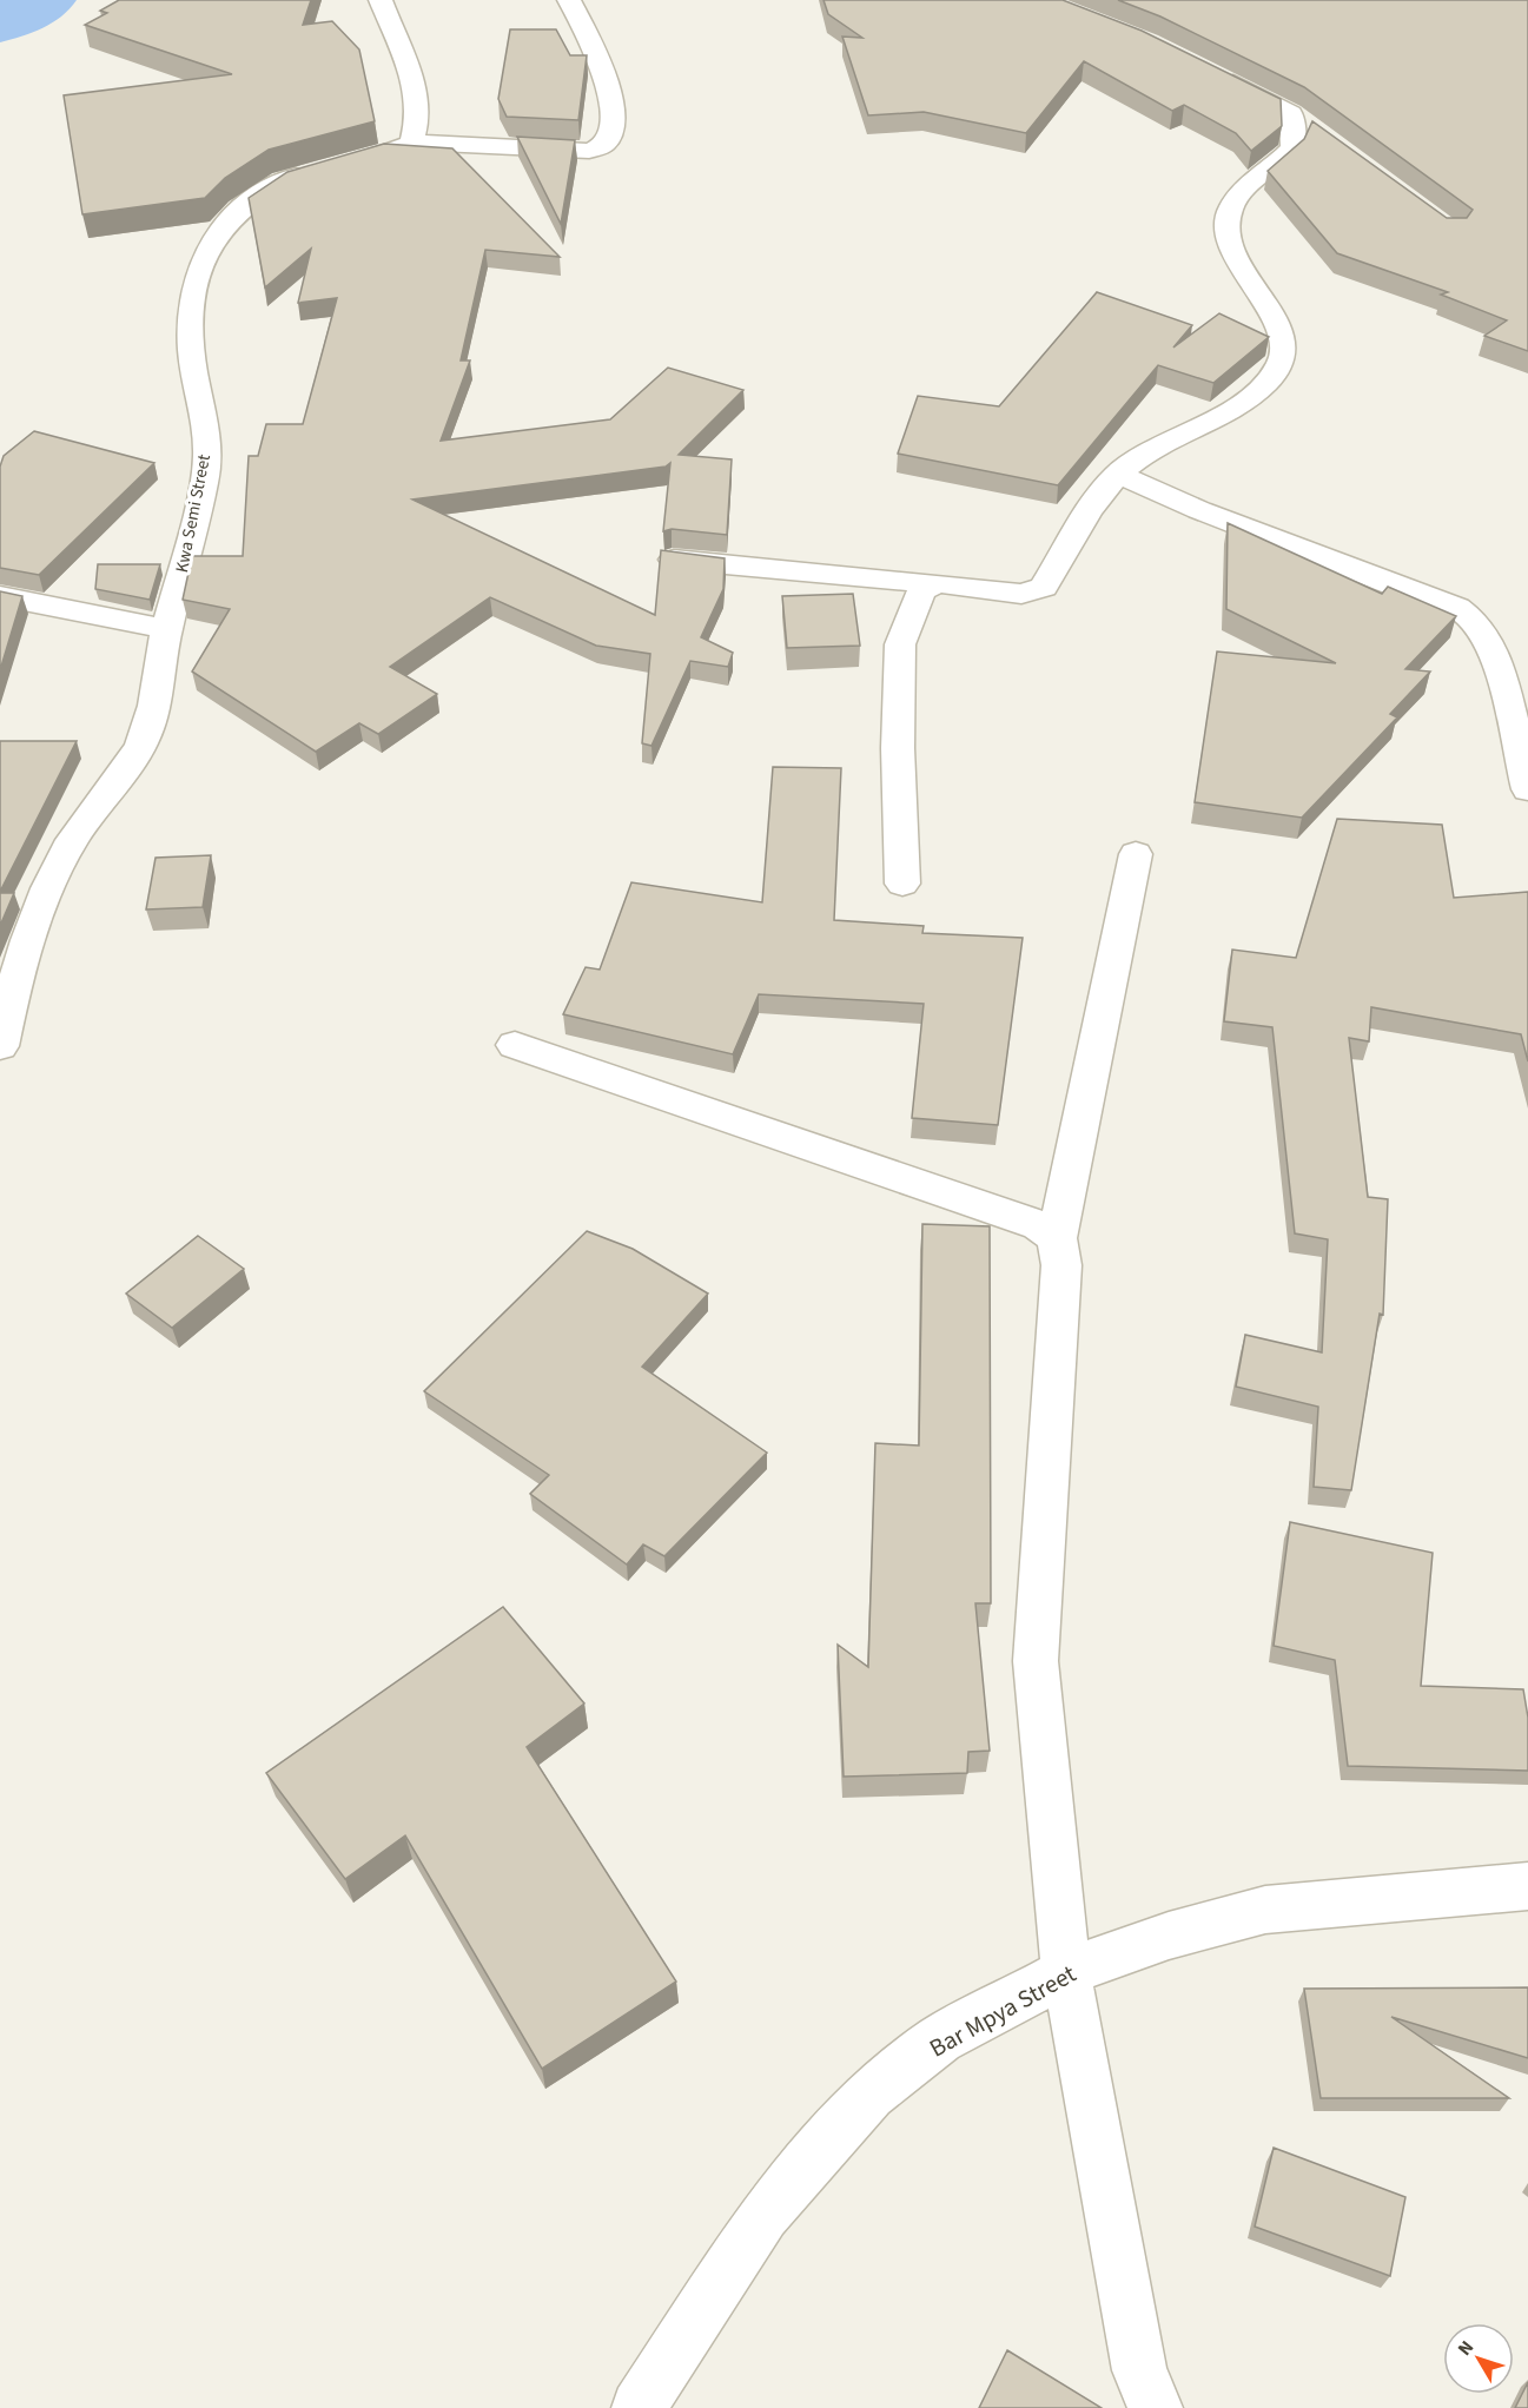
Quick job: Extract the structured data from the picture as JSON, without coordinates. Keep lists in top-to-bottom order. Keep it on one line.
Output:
{"streets":{"street":["Kwa Semi Street","Bar Mpya Street"]},"north":"top left"}
